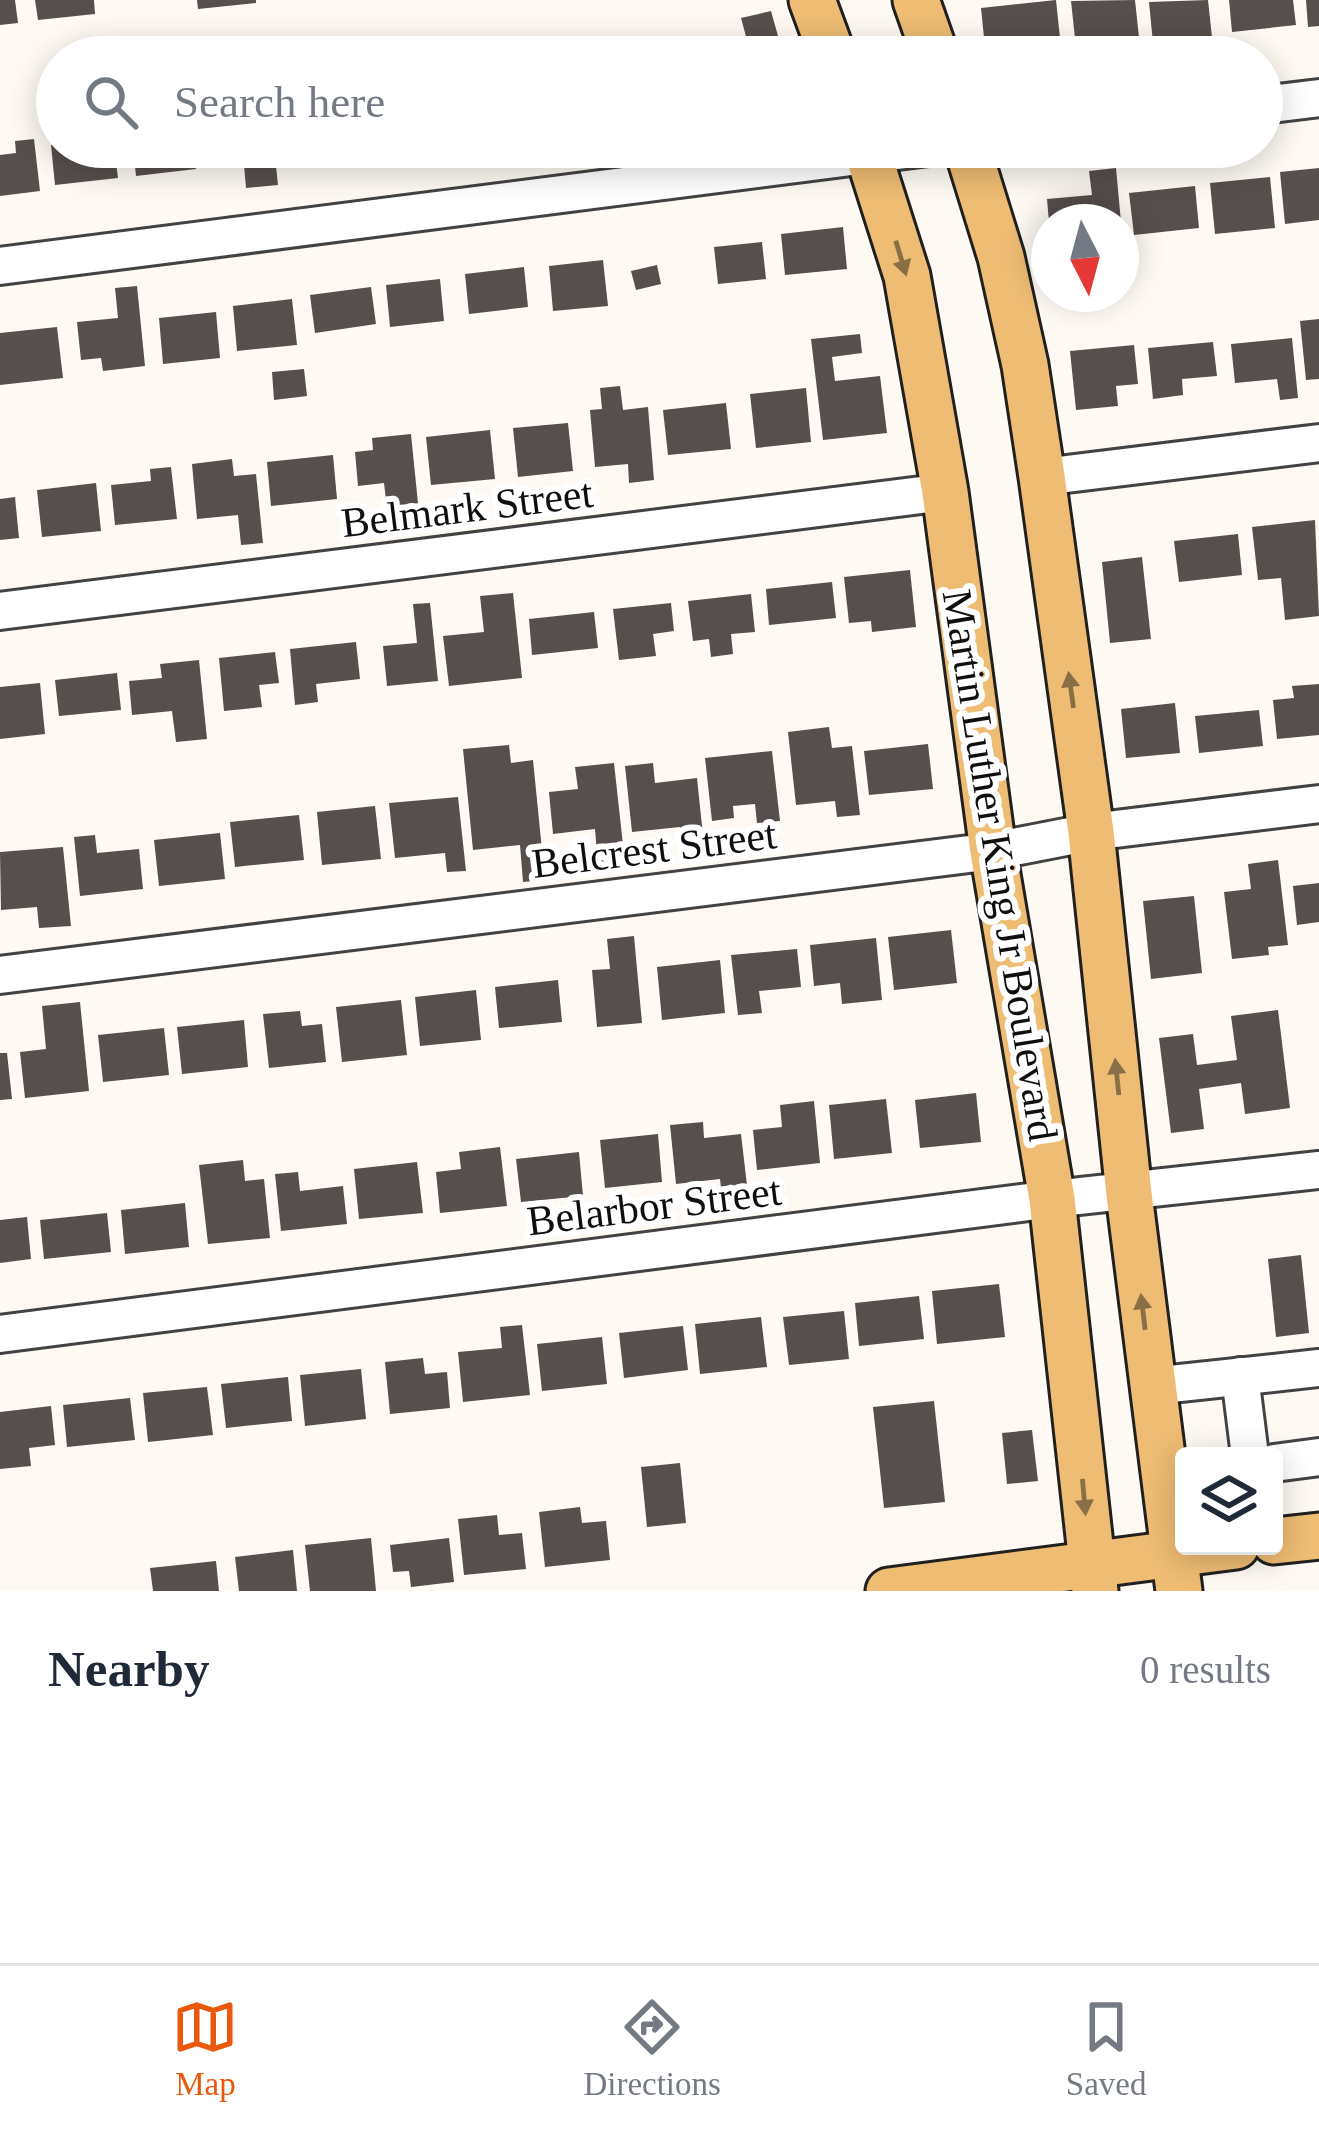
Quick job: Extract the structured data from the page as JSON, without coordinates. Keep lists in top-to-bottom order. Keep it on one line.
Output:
{"streets":{"main road":["Martin Luther King Jr Boulevard"],"street":["Belmark Street","Belcrest Street","Belarbor Street"]},"crossings":[["Belmark Street","Martin Luther King Jr Boulevard"],["Belcrest Street","Martin Luther King Jr Boulevard"],["Martin Luther King Jr Boulevard","Belarbor Street"]],"north":"bottom","page":{"search":"Search here","heading":["Nearby","0 results"],"nav":["Map","Directions","Saved"]}}
